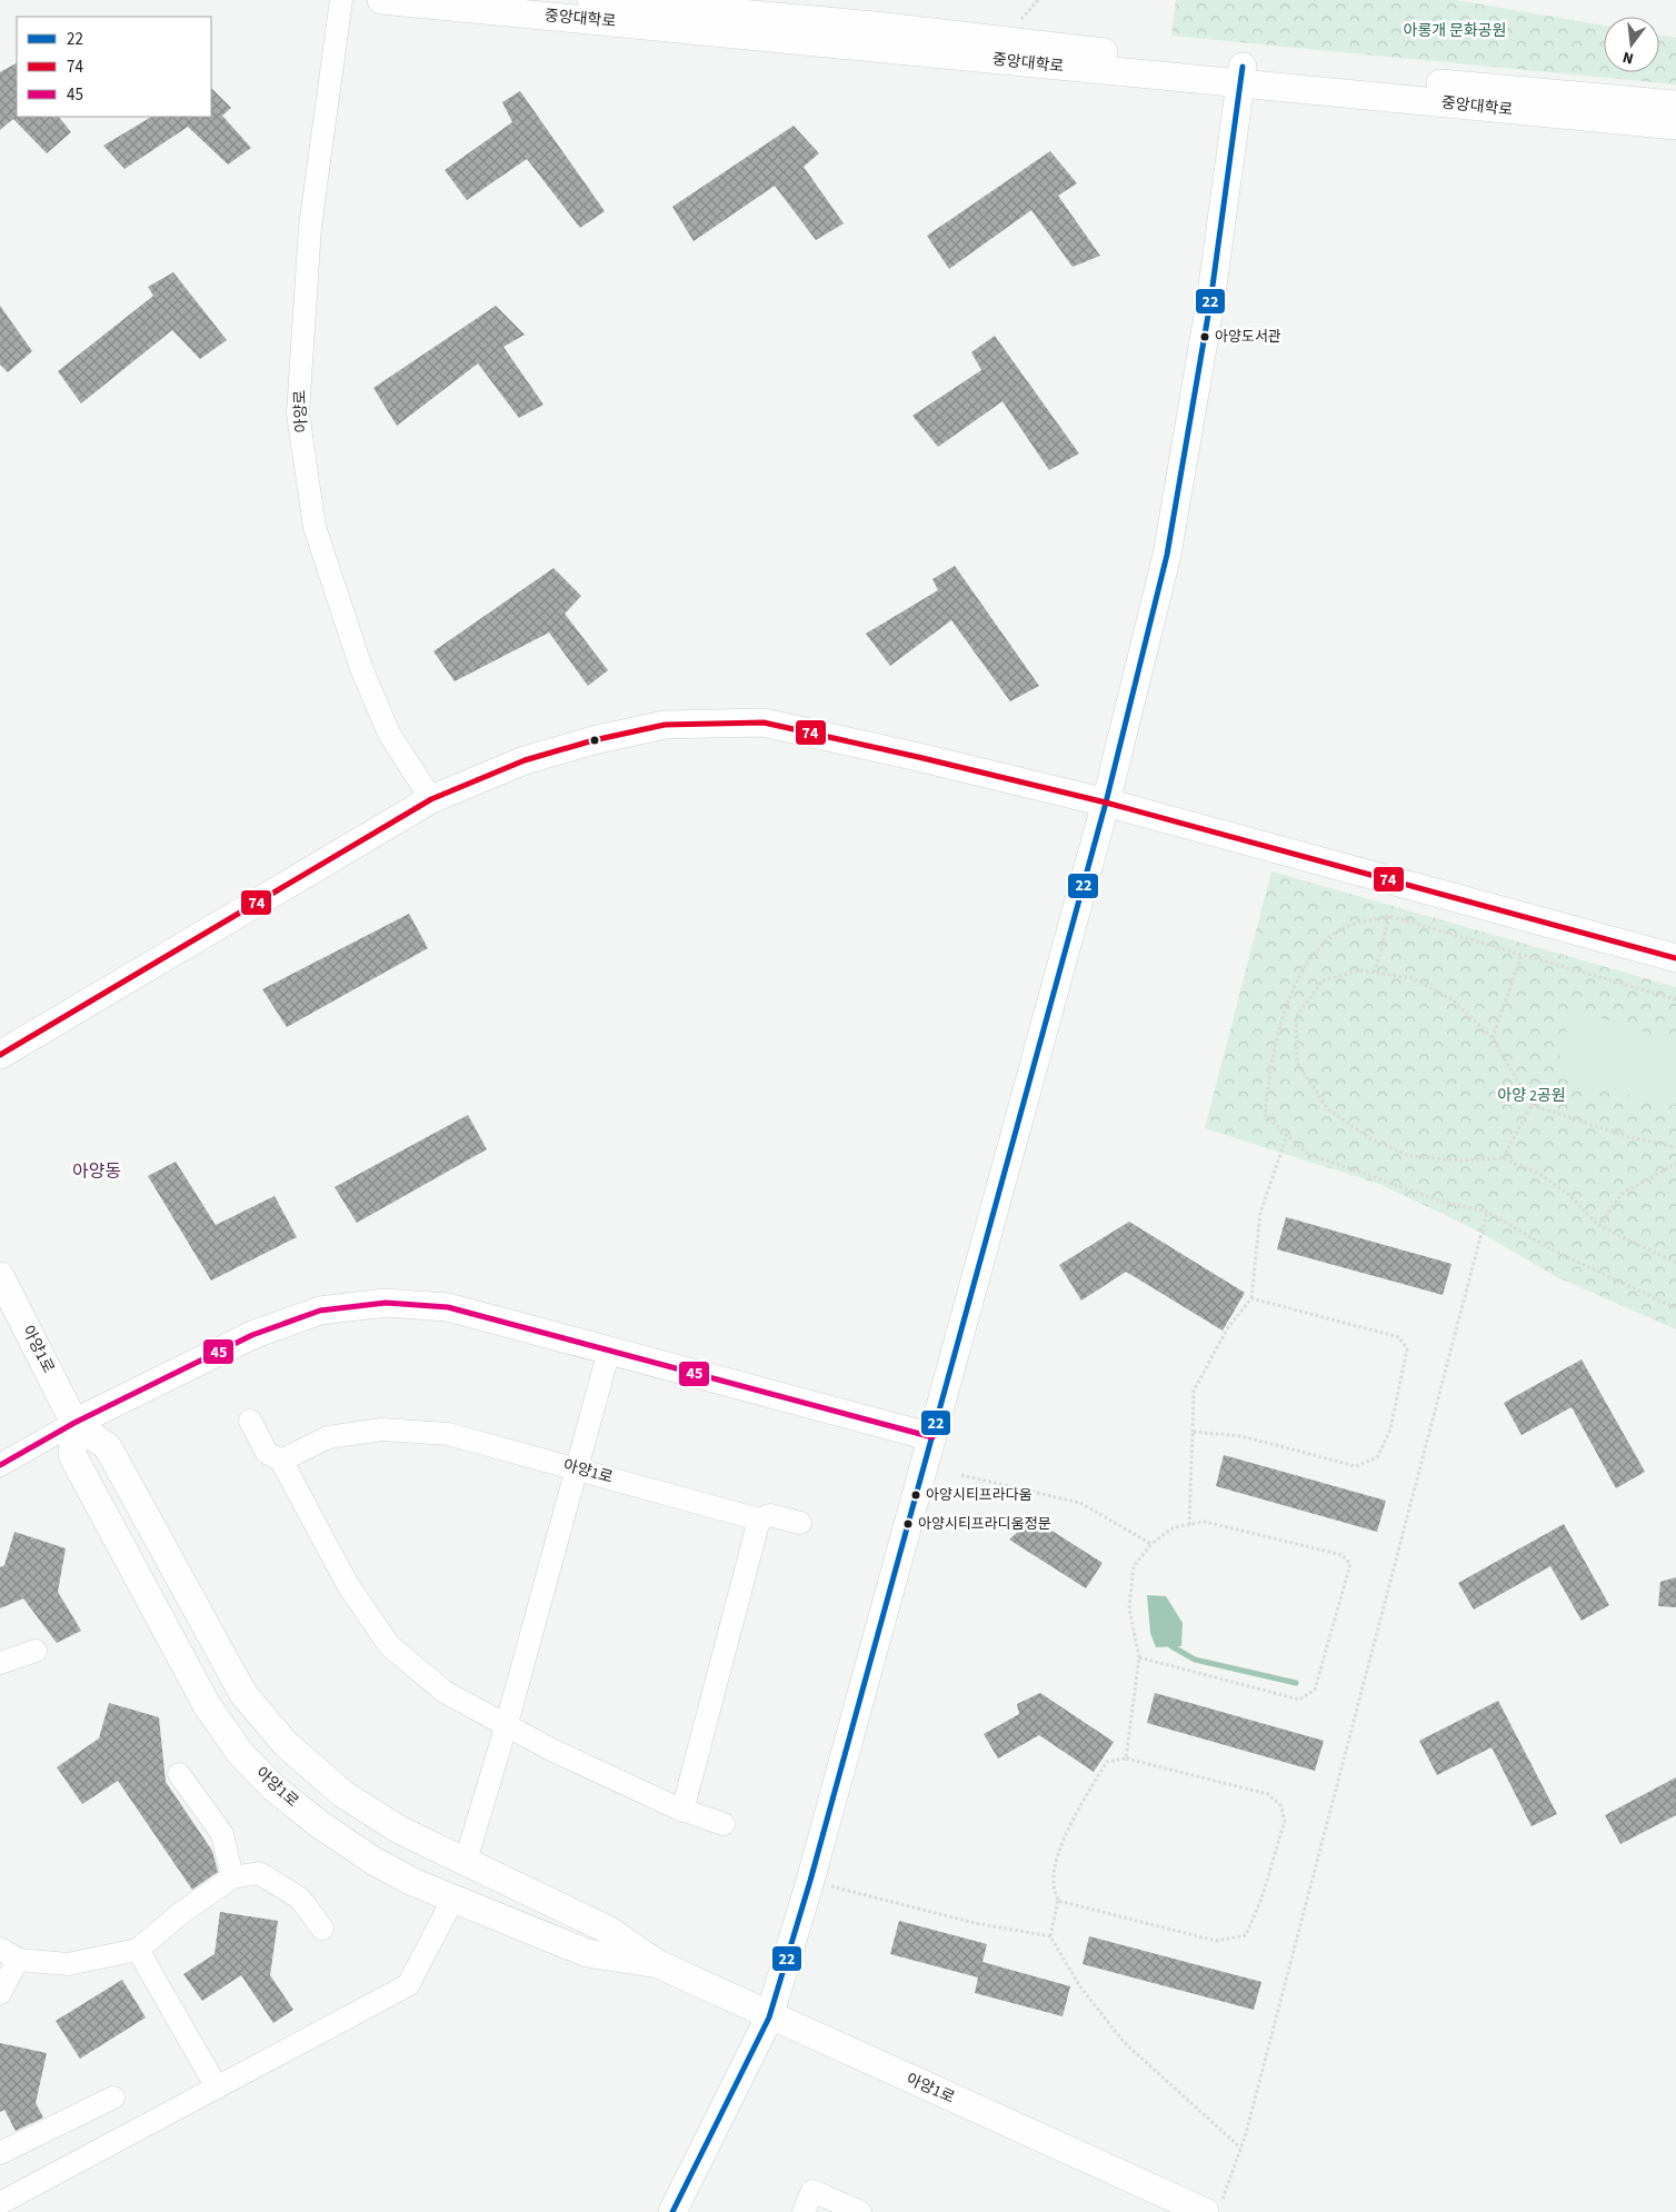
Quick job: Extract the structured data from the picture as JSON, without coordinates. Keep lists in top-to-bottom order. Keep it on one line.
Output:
{"streets":{"street":["중앙대학로","아양로","아양1로"]},"districts":["아양동"],"parks":["아롱개 문화공원","아양 2공원"],"places":["아양도서관","아양시티프라다움","아양시티프라디움정문"],"lines":["transit line 22","transit line 74","transit line 45"],"legend":["22","74","45"],"north":"bottom"}
